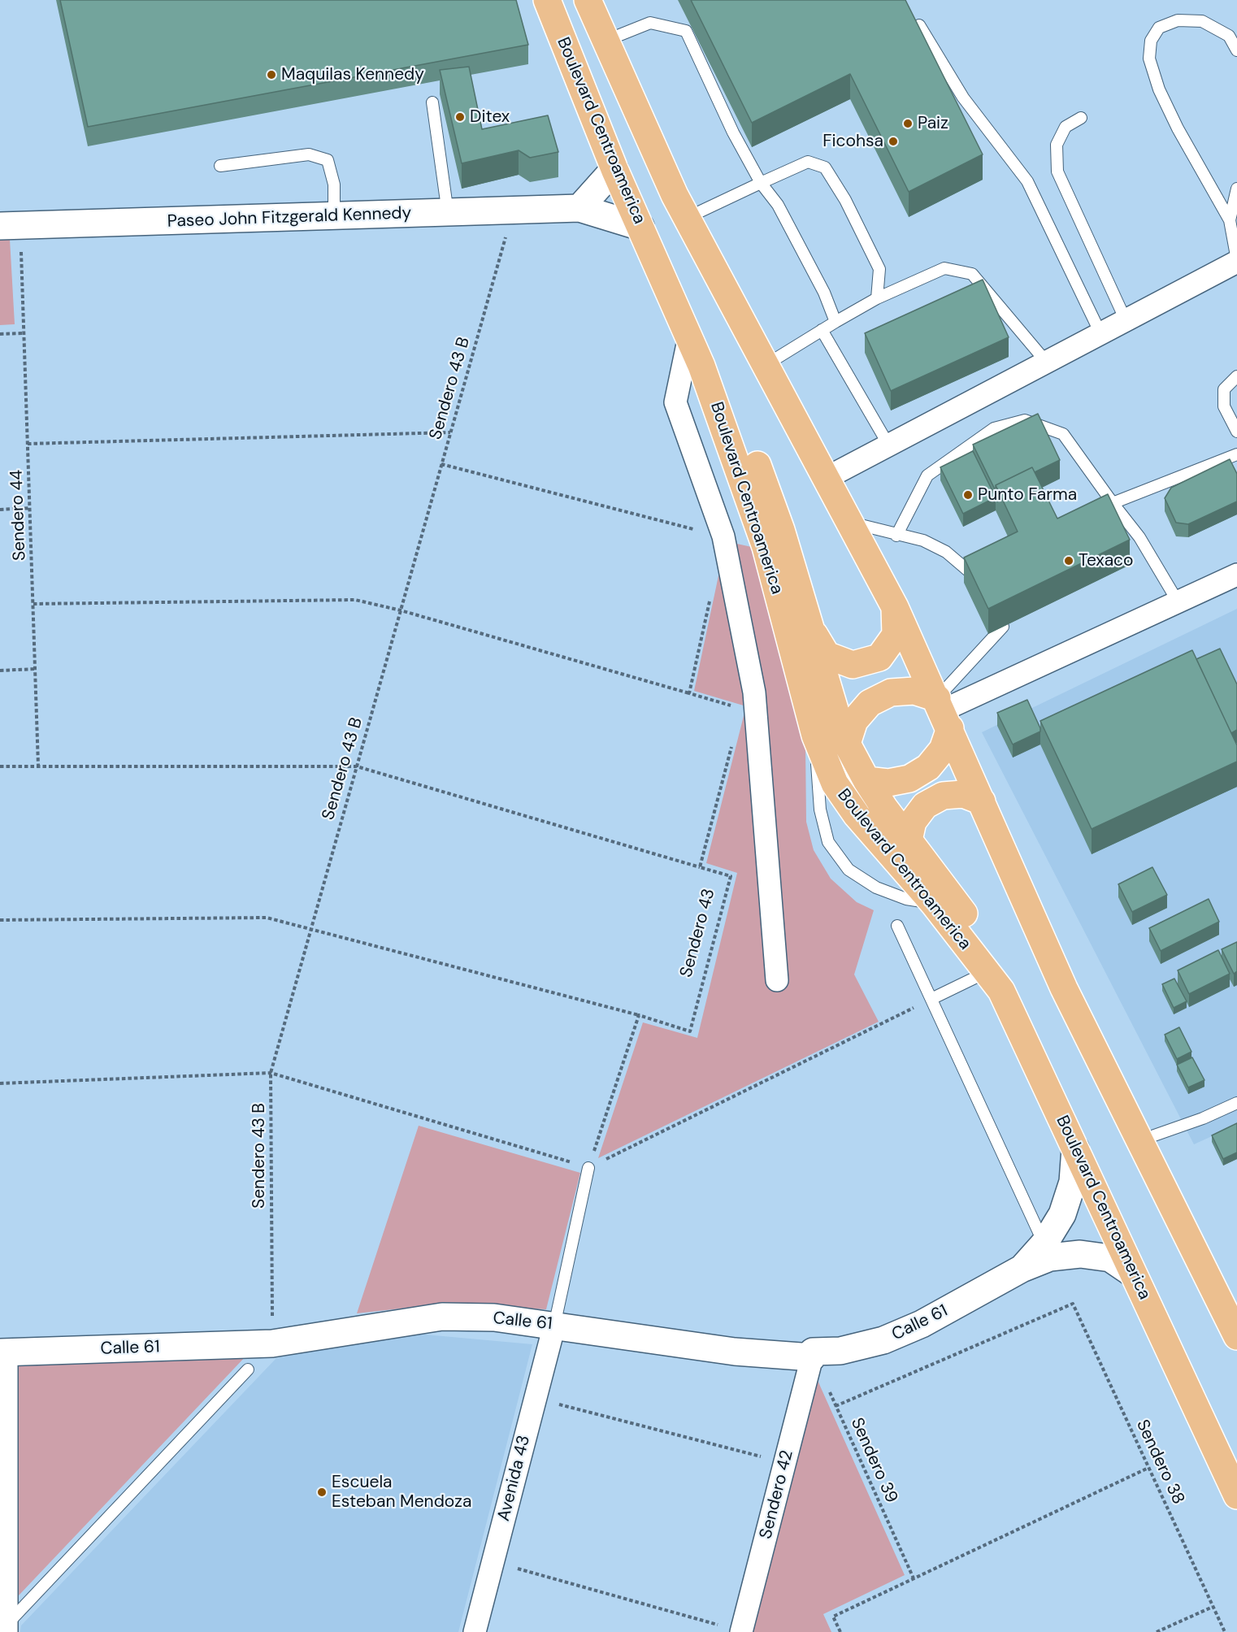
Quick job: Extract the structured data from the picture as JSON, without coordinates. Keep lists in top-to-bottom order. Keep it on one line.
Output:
{"streets":{"main road":["Boulevard Centroamerica"],"street":["Paseo John Fitzgerald Kennedy","Calle 61","Avenida 43","Sendero 42"],"path":["Sendero 43 B","Sendero 44","Sendero 43","Sendero 39","Sendero 38"]},"crossings":[["Boulevard Centroamerica","Paseo John Fitzgerald Kennedy"],["Boulevard Centroamerica","Calle 61"],["Paseo John Fitzgerald Kennedy","Sendero 43 B"],["Paseo John Fitzgerald Kennedy","Sendero 44"],["Sendero 43 B","Calle 61"],["Calle 61","Sendero 39"],["Calle 61","Avenida 43"],["Calle 61","Sendero 42"],["Sendero 39","Sendero 38"],["Sendero 39","Sendero 42"]],"places":["Maquilas Kennedy","Ditex","Paiz","Ficohsa","Punto Farma","Texaco","Escuela Esteban Mendoza"]}
